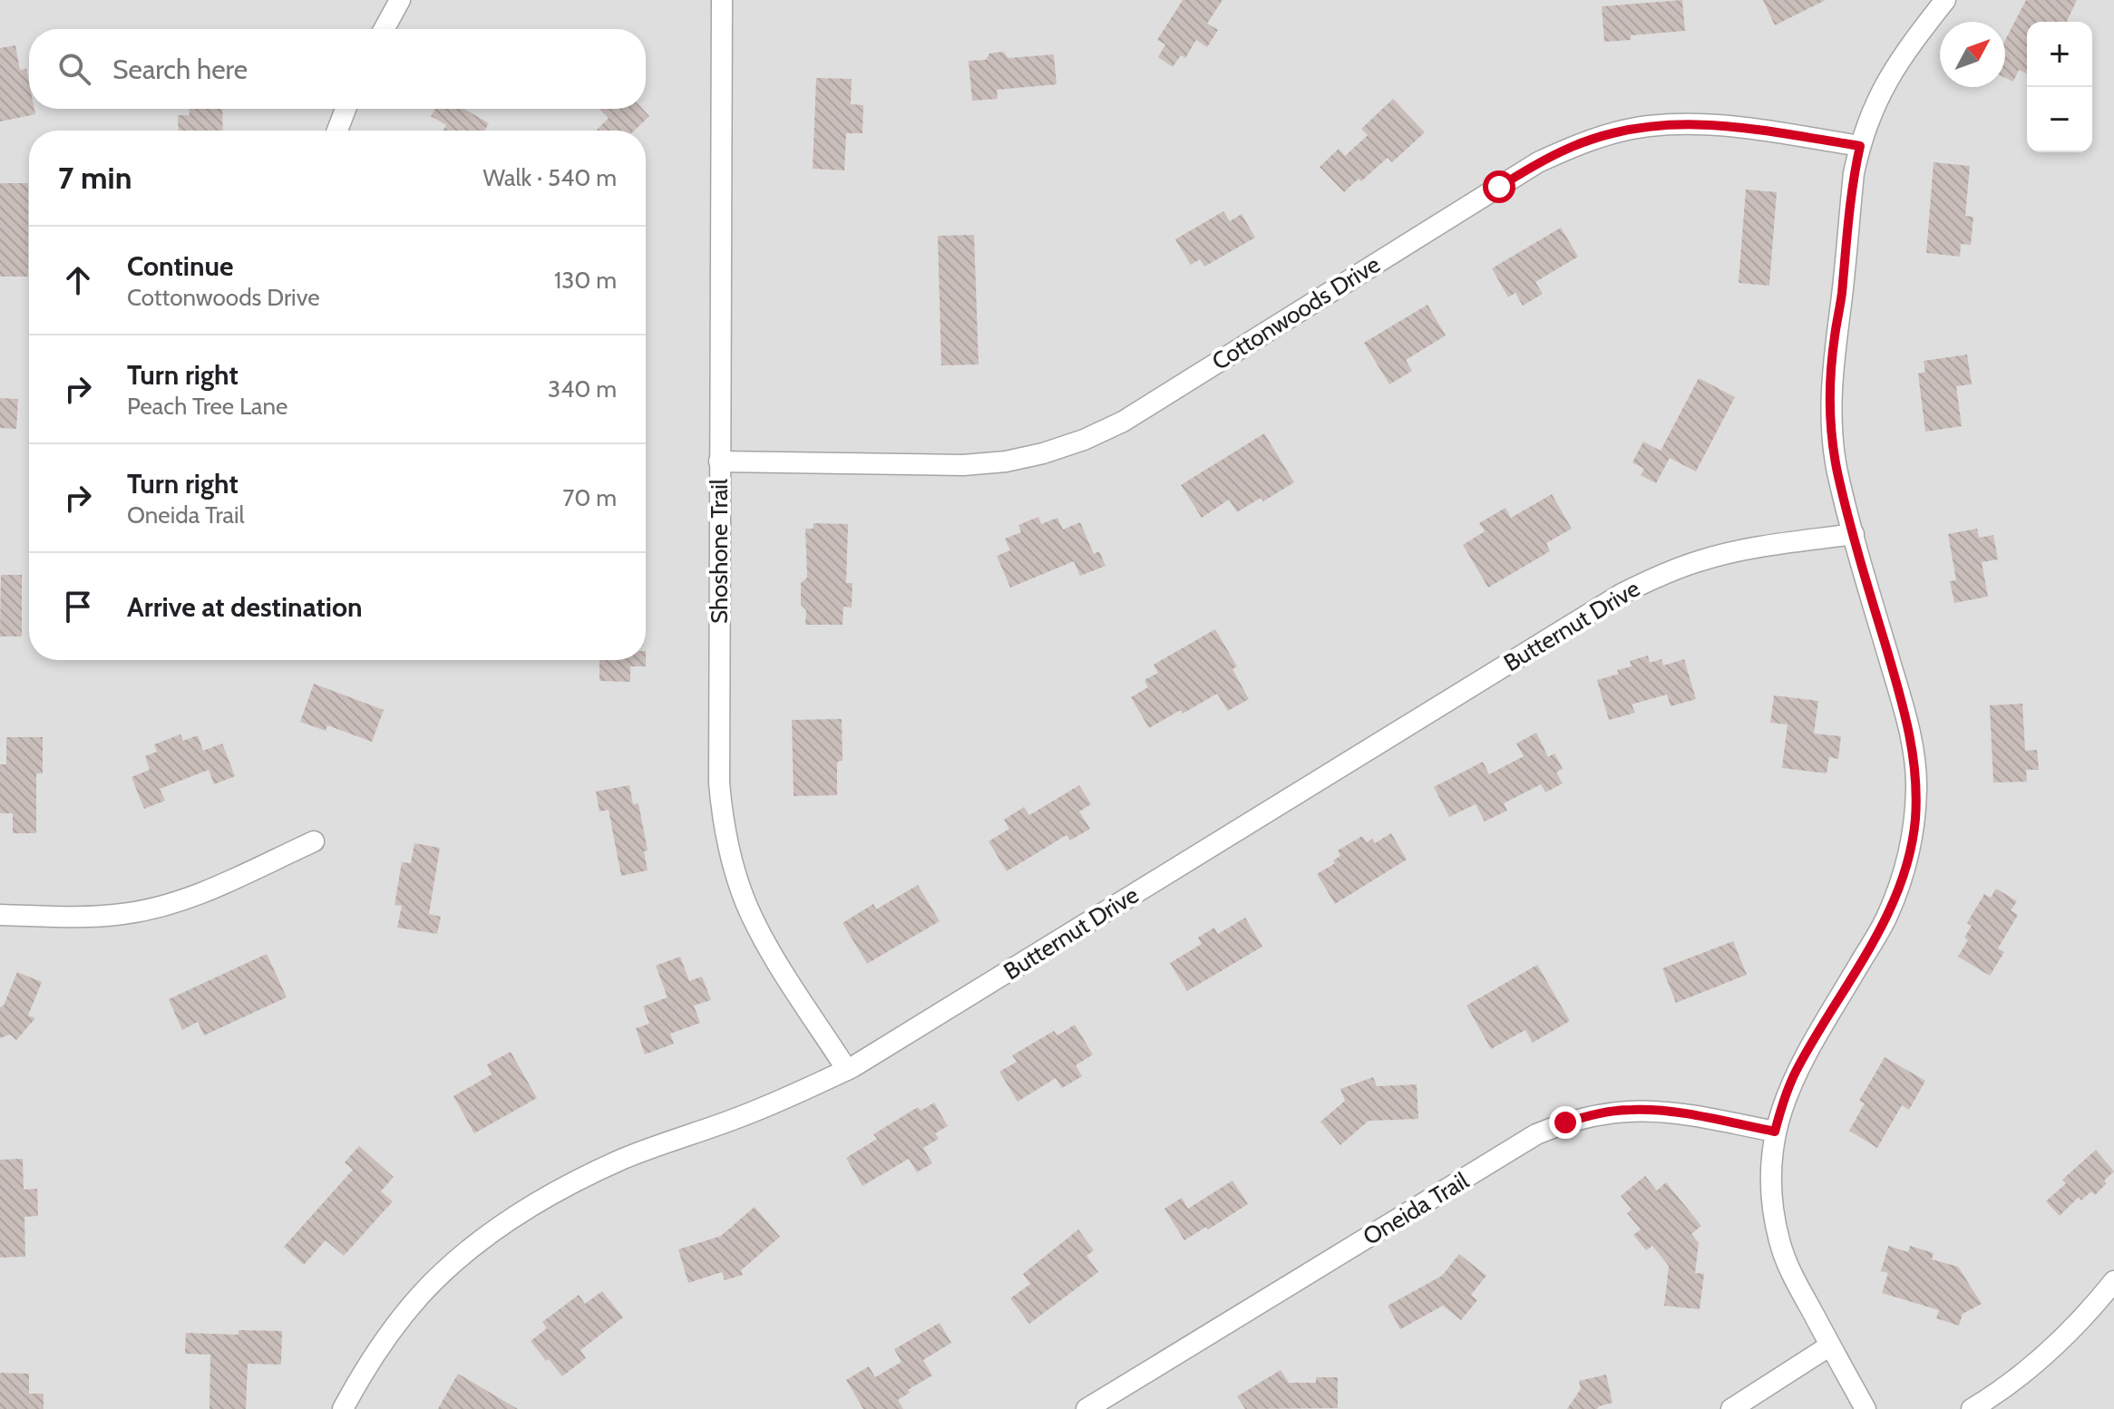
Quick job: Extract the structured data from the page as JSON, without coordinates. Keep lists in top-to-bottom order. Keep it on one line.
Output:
{"streets":{"street":["Cottonwoods Drive","Shoshone Trail","Butternut Drive","Oneida Trail"]},"crossings":[["Cottonwoods Drive","Shoshone Trail"],["Shoshone Trail","Butternut Drive"]],"north":"top right","page":{"map_buttons":["+","−"],"search":"Search here","heading":["7 min","Walk · 540 m"],"list":[["Continue","Cottonwoods Drive","130 m"],["Turn right","Peach Tree Lane","340 m"],["Turn right","Oneida Trail","70 m"],"Arrive at destination"]}}
